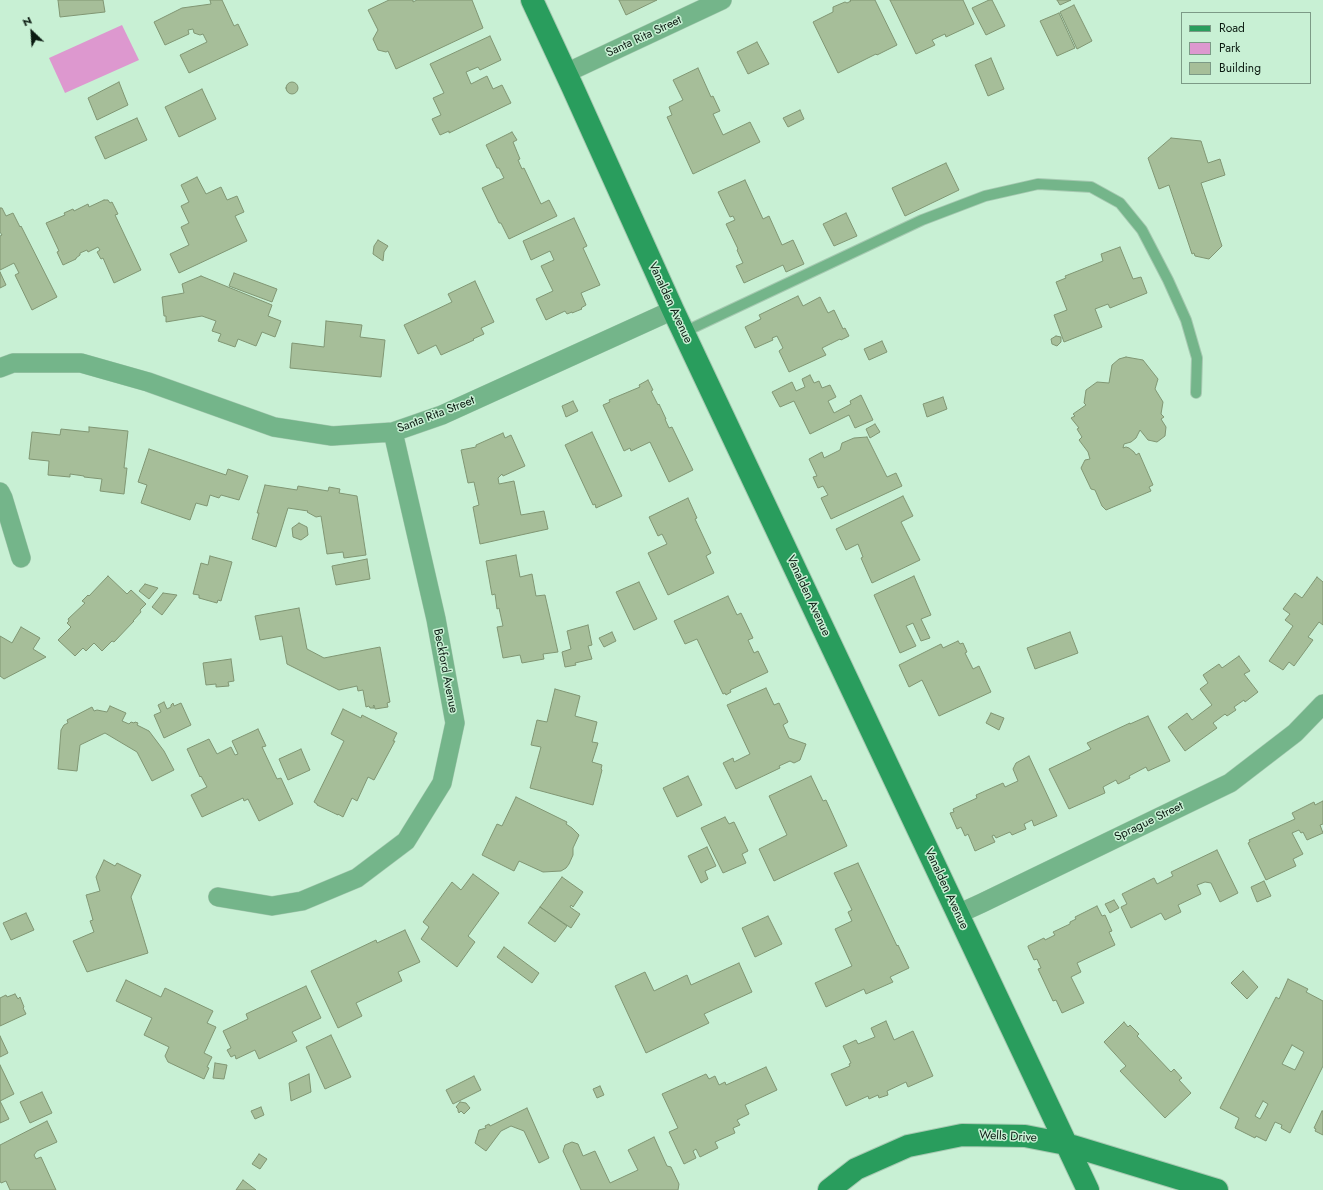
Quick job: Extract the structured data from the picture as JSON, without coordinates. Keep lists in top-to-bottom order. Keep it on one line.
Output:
{"streets":{"main road":["Vanalden Avenue","Wells Drive"],"street":["Santa Rita Street","Beckford Avenue","Sprague Street"]},"crossings":[["Santa Rita Street","Vanalden Avenue"],["Santa Rita Street","Beckford Avenue"],["Vanalden Avenue","Sprague Street"],["Vanalden Avenue","Wells Drive"]],"legend":["Road","Park","Building"],"north":"top left"}
